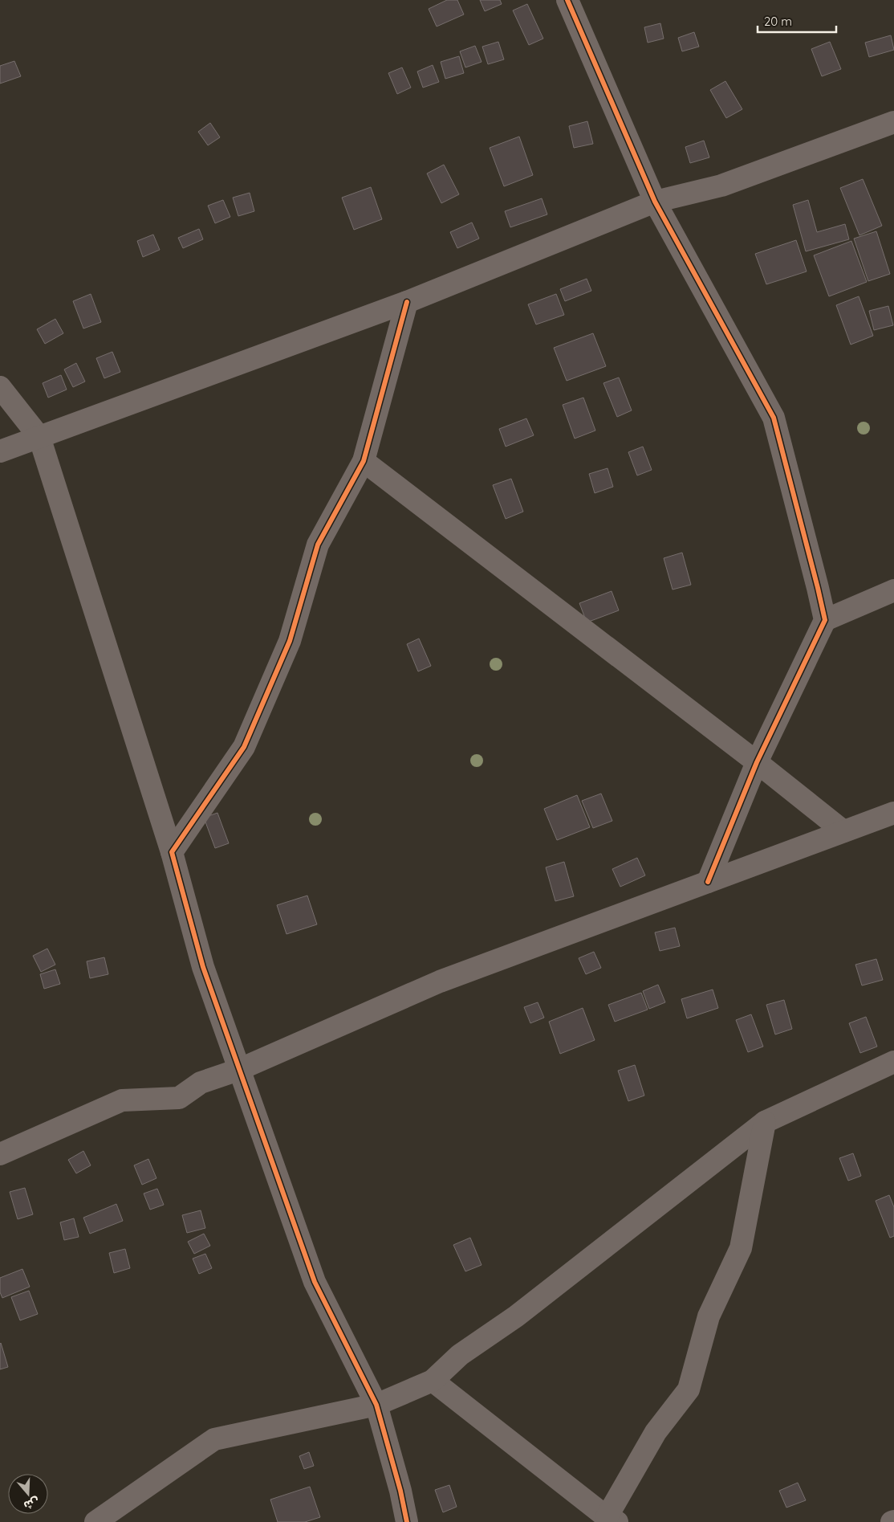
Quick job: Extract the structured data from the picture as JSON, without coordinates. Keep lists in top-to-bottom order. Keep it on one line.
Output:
{"scale_bar":"20 m","north":"bottom"}
